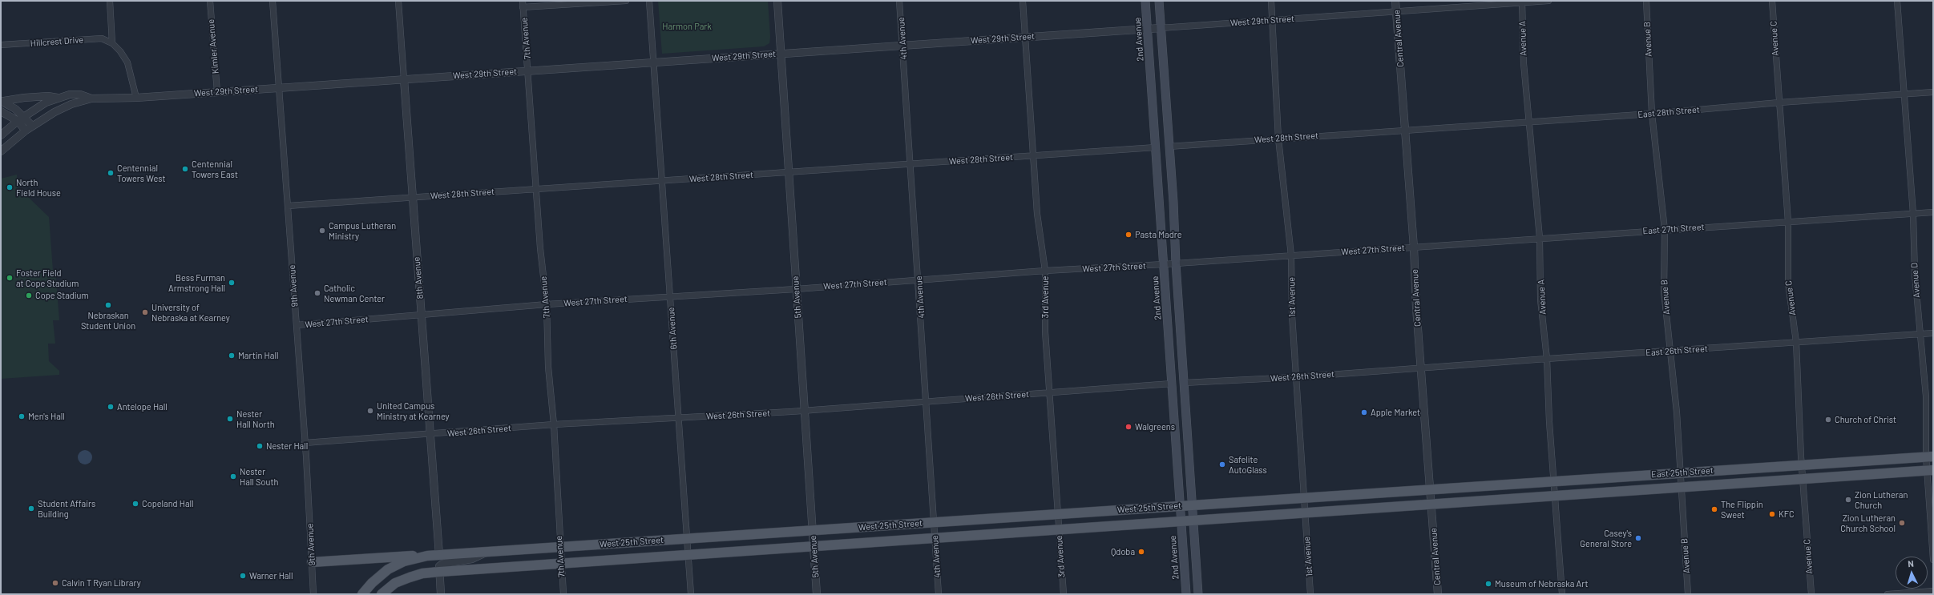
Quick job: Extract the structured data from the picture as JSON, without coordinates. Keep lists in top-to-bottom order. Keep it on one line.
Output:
{"streets":{"main road":["2nd Avenue","East 25th Street","West 25th Street"],"street":["West 29th Street","7th Avenue","4th Avenue","Central Avenue","Avenue A","Avenue C","Avenue B","Hillcrest Drive","Kimler Avenue","East 28th Street","West 28th Street","East 27th Street","West 27th Street","8th Avenue","Avenue D","9th Avenue","5th Avenue","3rd Avenue","1st Avenue","6th Avenue","East 26th Street","West 26th Street"]},"crossings":[["West 29th Street","7th Avenue"],["West 29th Street","4th Avenue"],["West 29th Street","Central Avenue"],["West 29th Street","Avenue A"],["West 29th Street","2nd Avenue"],["West 29th Street","Kimler Avenue"],["West 29th Street","8th Avenue"],["West 29th Street","9th Avenue"],["West 29th Street","5th Avenue"],["West 29th Street","3rd Avenue"],["West 29th Street","1st Avenue"],["West 29th Street","6th Avenue"],["7th Avenue","West 28th Street"],["7th Avenue","West 27th Street"],["7th Avenue","West 26th Street"],["7th Avenue","West 25th Street"],["4th Avenue","West 28th Street"],["4th Avenue","West 27th Street"],["4th Avenue","West 26th Street"],["4th Avenue","West 25th Street"],["Central Avenue","East 28th Street"],["Central Avenue","West 28th Street"],["Central Avenue","East 27th Street"],["Central Avenue","West 27th Street"],["Central Avenue","East 26th Street"],["Central Avenue","West 26th Street"],["Central Avenue","East 25th Street"],["Central Avenue","West 25th Street"],["Avenue A","East 28th Street"],["Avenue A","East 27th Street"],["Avenue A","East 26th Street"],["Avenue A","East 25th Street"],["Avenue C","East 28th Street"],["Avenue C","East 27th Street"],["Avenue C","East 26th Street"],["Avenue C","East 25th Street"],["2nd Avenue","West 28th Street"],["2nd Avenue","West 27th Street"],["2nd Avenue","West 26th Street"],["2nd Avenue","West 25th Street"],["Avenue B","East 28th Street"],["Avenue B","East 27th Street"],["Avenue B","East 26th Street"],["Avenue B","East 25th Street"],["East 28th Street","West 28th Street"],["East 28th Street","Avenue D"],["West 28th Street","8th Avenue"],["West 28th Street","9th Avenue"],["West 28th Street","5th Avenue"],["West 28th Street","3rd Avenue"],["West 28th Street","1st Avenue"],["West 28th Street","6th Avenue"],["East 27th Street","West 27th Street"],["East 27th Street","Avenue D"],["West 27th Street","8th Avenue"],["West 27th Street","9th Avenue"],["West 27th Street","5th Avenue"],["West 27th Street","3rd Avenue"],["West 27th Street","1st Avenue"],["West 27th Street","6th Avenue"],["8th Avenue","West 26th Street"],["8th Avenue","West 25th Street"],["Avenue D","East 26th Street"],["Avenue D","East 25th Street"],["9th Avenue","West 26th Street"],["5th Avenue","West 26th Street"],["5th Avenue","West 25th Street"],["3rd Avenue","West 26th Street"],["3rd Avenue","West 25th Street"],["1st Avenue","West 26th Street"],["1st Avenue","West 25th Street"],["6th Avenue","West 26th Street"],["6th Avenue","West 25th Street"],["East 26th Street","West 26th Street"],["East 25th Street","West 25th Street"]],"parks":["Harmon Park"],"places":["Centennial Towers East","Centennial Towers West","North Field House","Campus Lutheran Ministry","Pasta Madre","Foster Field at Cope Stadium","Bess Furman Armstrong Hall","Catholic Newman Center","Cope Stadium","Nebraskan Student Union","University of Nebraska at Kearney","Martin Hall","Antelope Hall","United Campus Ministry at Kearney","Apple Market","Men's Hall","Nester Hall North","Church of Christ","Walgreens","Nester Hall","Safelite AutoGlass","Nester Hall South","Zion Lutheran Church","Copeland Hall","Student Affairs Building","The Flippin Sweet","KFC","Zion Lutheran Church School","Casey's General Store","Qdoba","Warner Hall","Calvin T Ryan Library","Museum of Nebraska Art"],"north":"top"}
